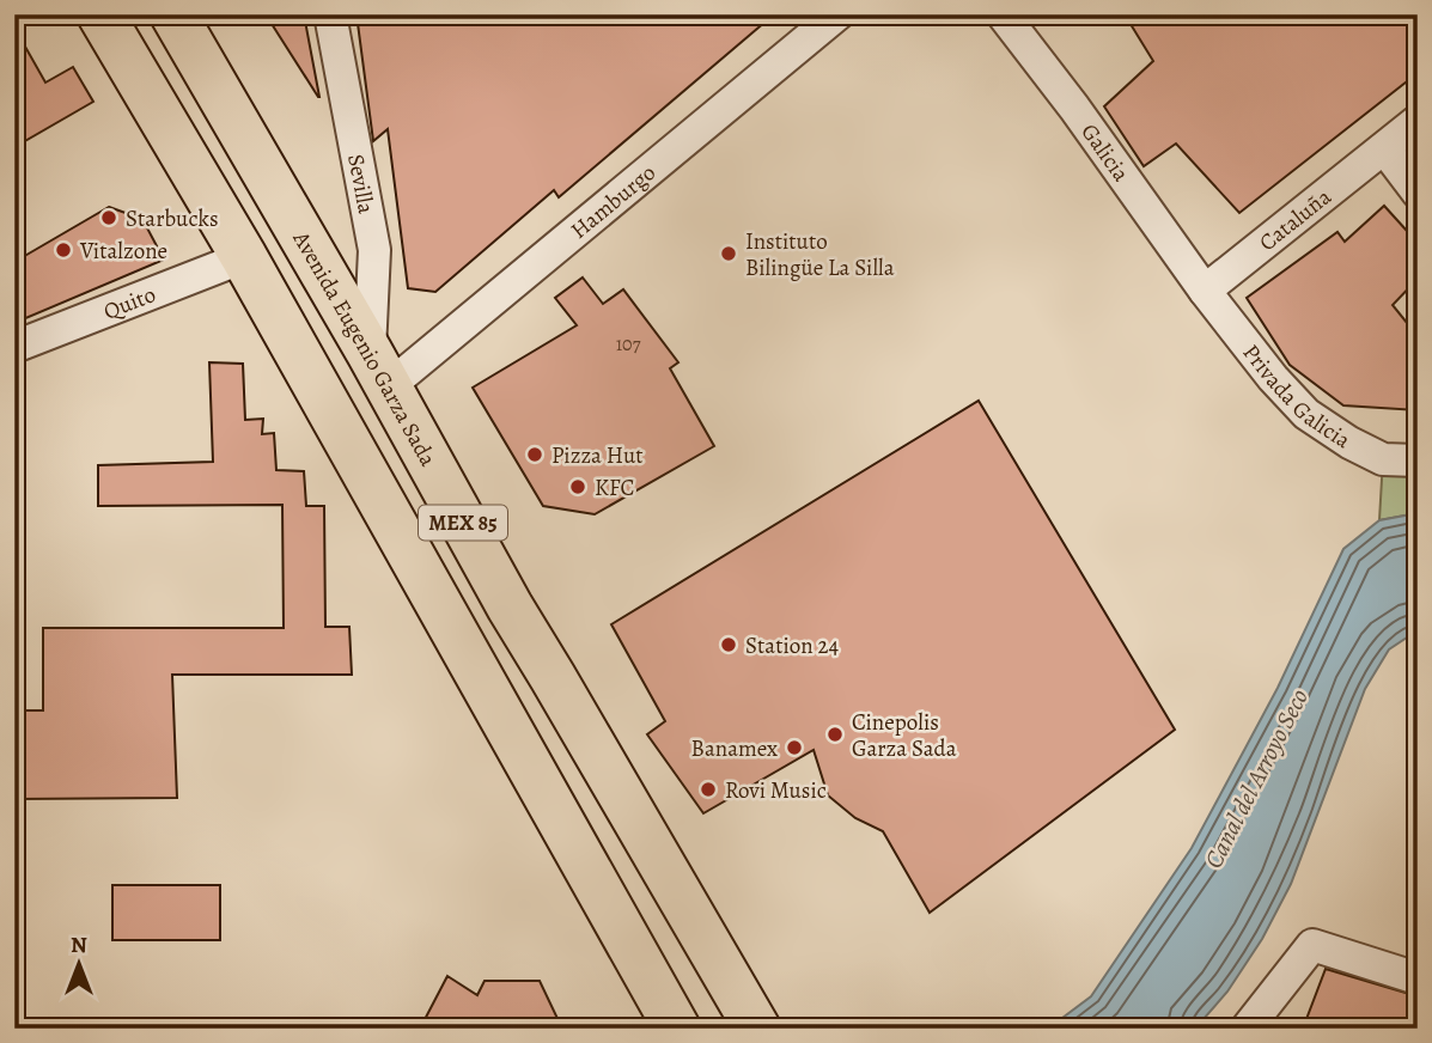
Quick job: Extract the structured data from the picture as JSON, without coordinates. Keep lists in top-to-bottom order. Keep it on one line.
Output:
{"streets":{"highway":["Avenida Eugenio Garza Sada","MEX 85"],"street":["Galicia","Sevilla","Hamburgo","Cataluña","Quito","Privada Galicia"]},"crossings":[["Galicia","Cataluña"],["Galicia","Privada Galicia"],["Sevilla","Hamburgo"],["Sevilla","Avenida Eugenio Garza Sada"],["Hamburgo","Avenida Eugenio Garza Sada"],["Cataluña","Privada Galicia"],["Quito","MEX 85"]],"water":["Canal del Arroyo Seco"],"places":["Starbucks","Vitalzone","Instituto Bilingüe La Silla","Pizza Hut","KFC","Station 24","Cinepolis Garza Sada","Banamex","Rovi Music"],"house_numbers":["107"],"north":"top"}
